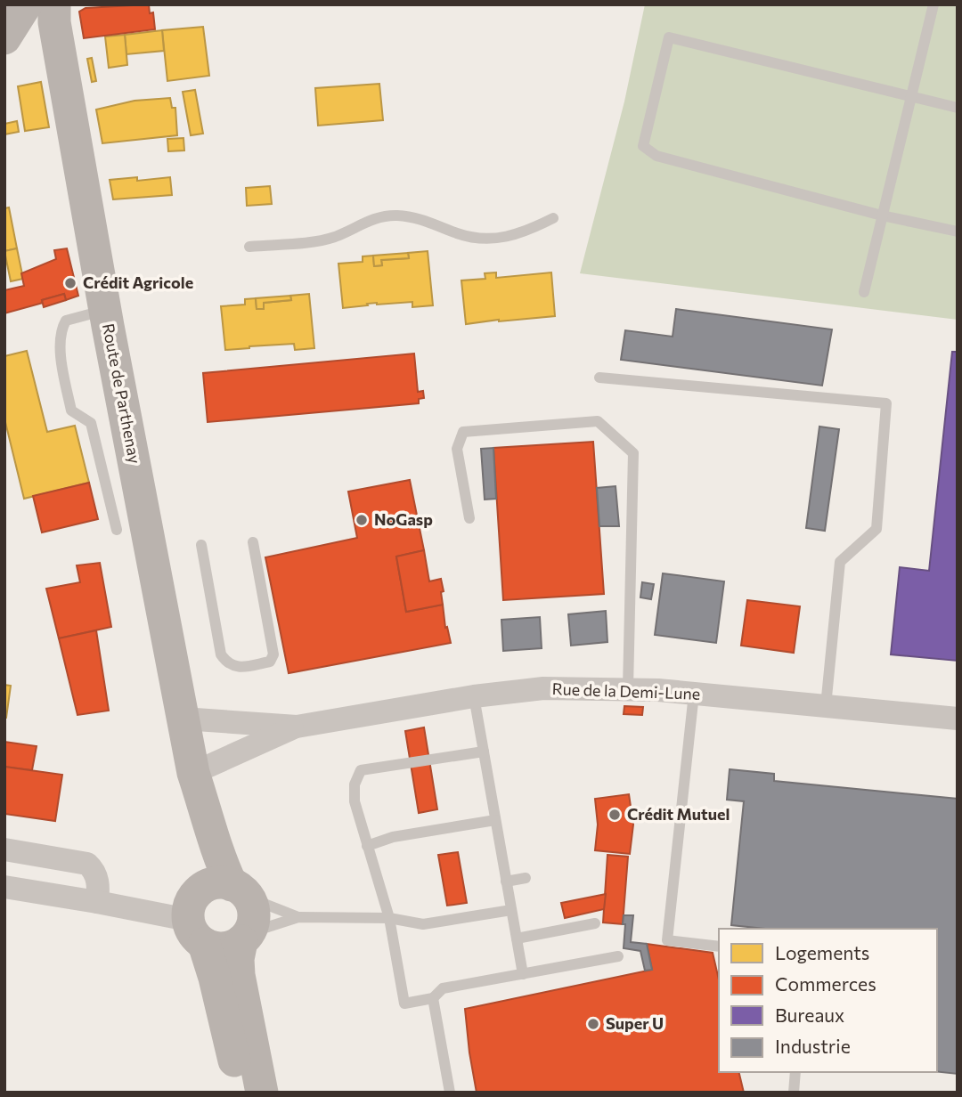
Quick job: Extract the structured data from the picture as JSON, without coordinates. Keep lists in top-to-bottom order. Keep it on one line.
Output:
{"streets":{"main road":["Route de Parthenay"],"street":["Rue de la Demi-Lune"]},"crossings":[["Route de Parthenay","Rue de la Demi-Lune"]],"places":["Crédit Agricole","NoGasp","Crédit Mutuel","Super U"],"legend":["Logements","Commerces","Bureaux","Industrie"]}
